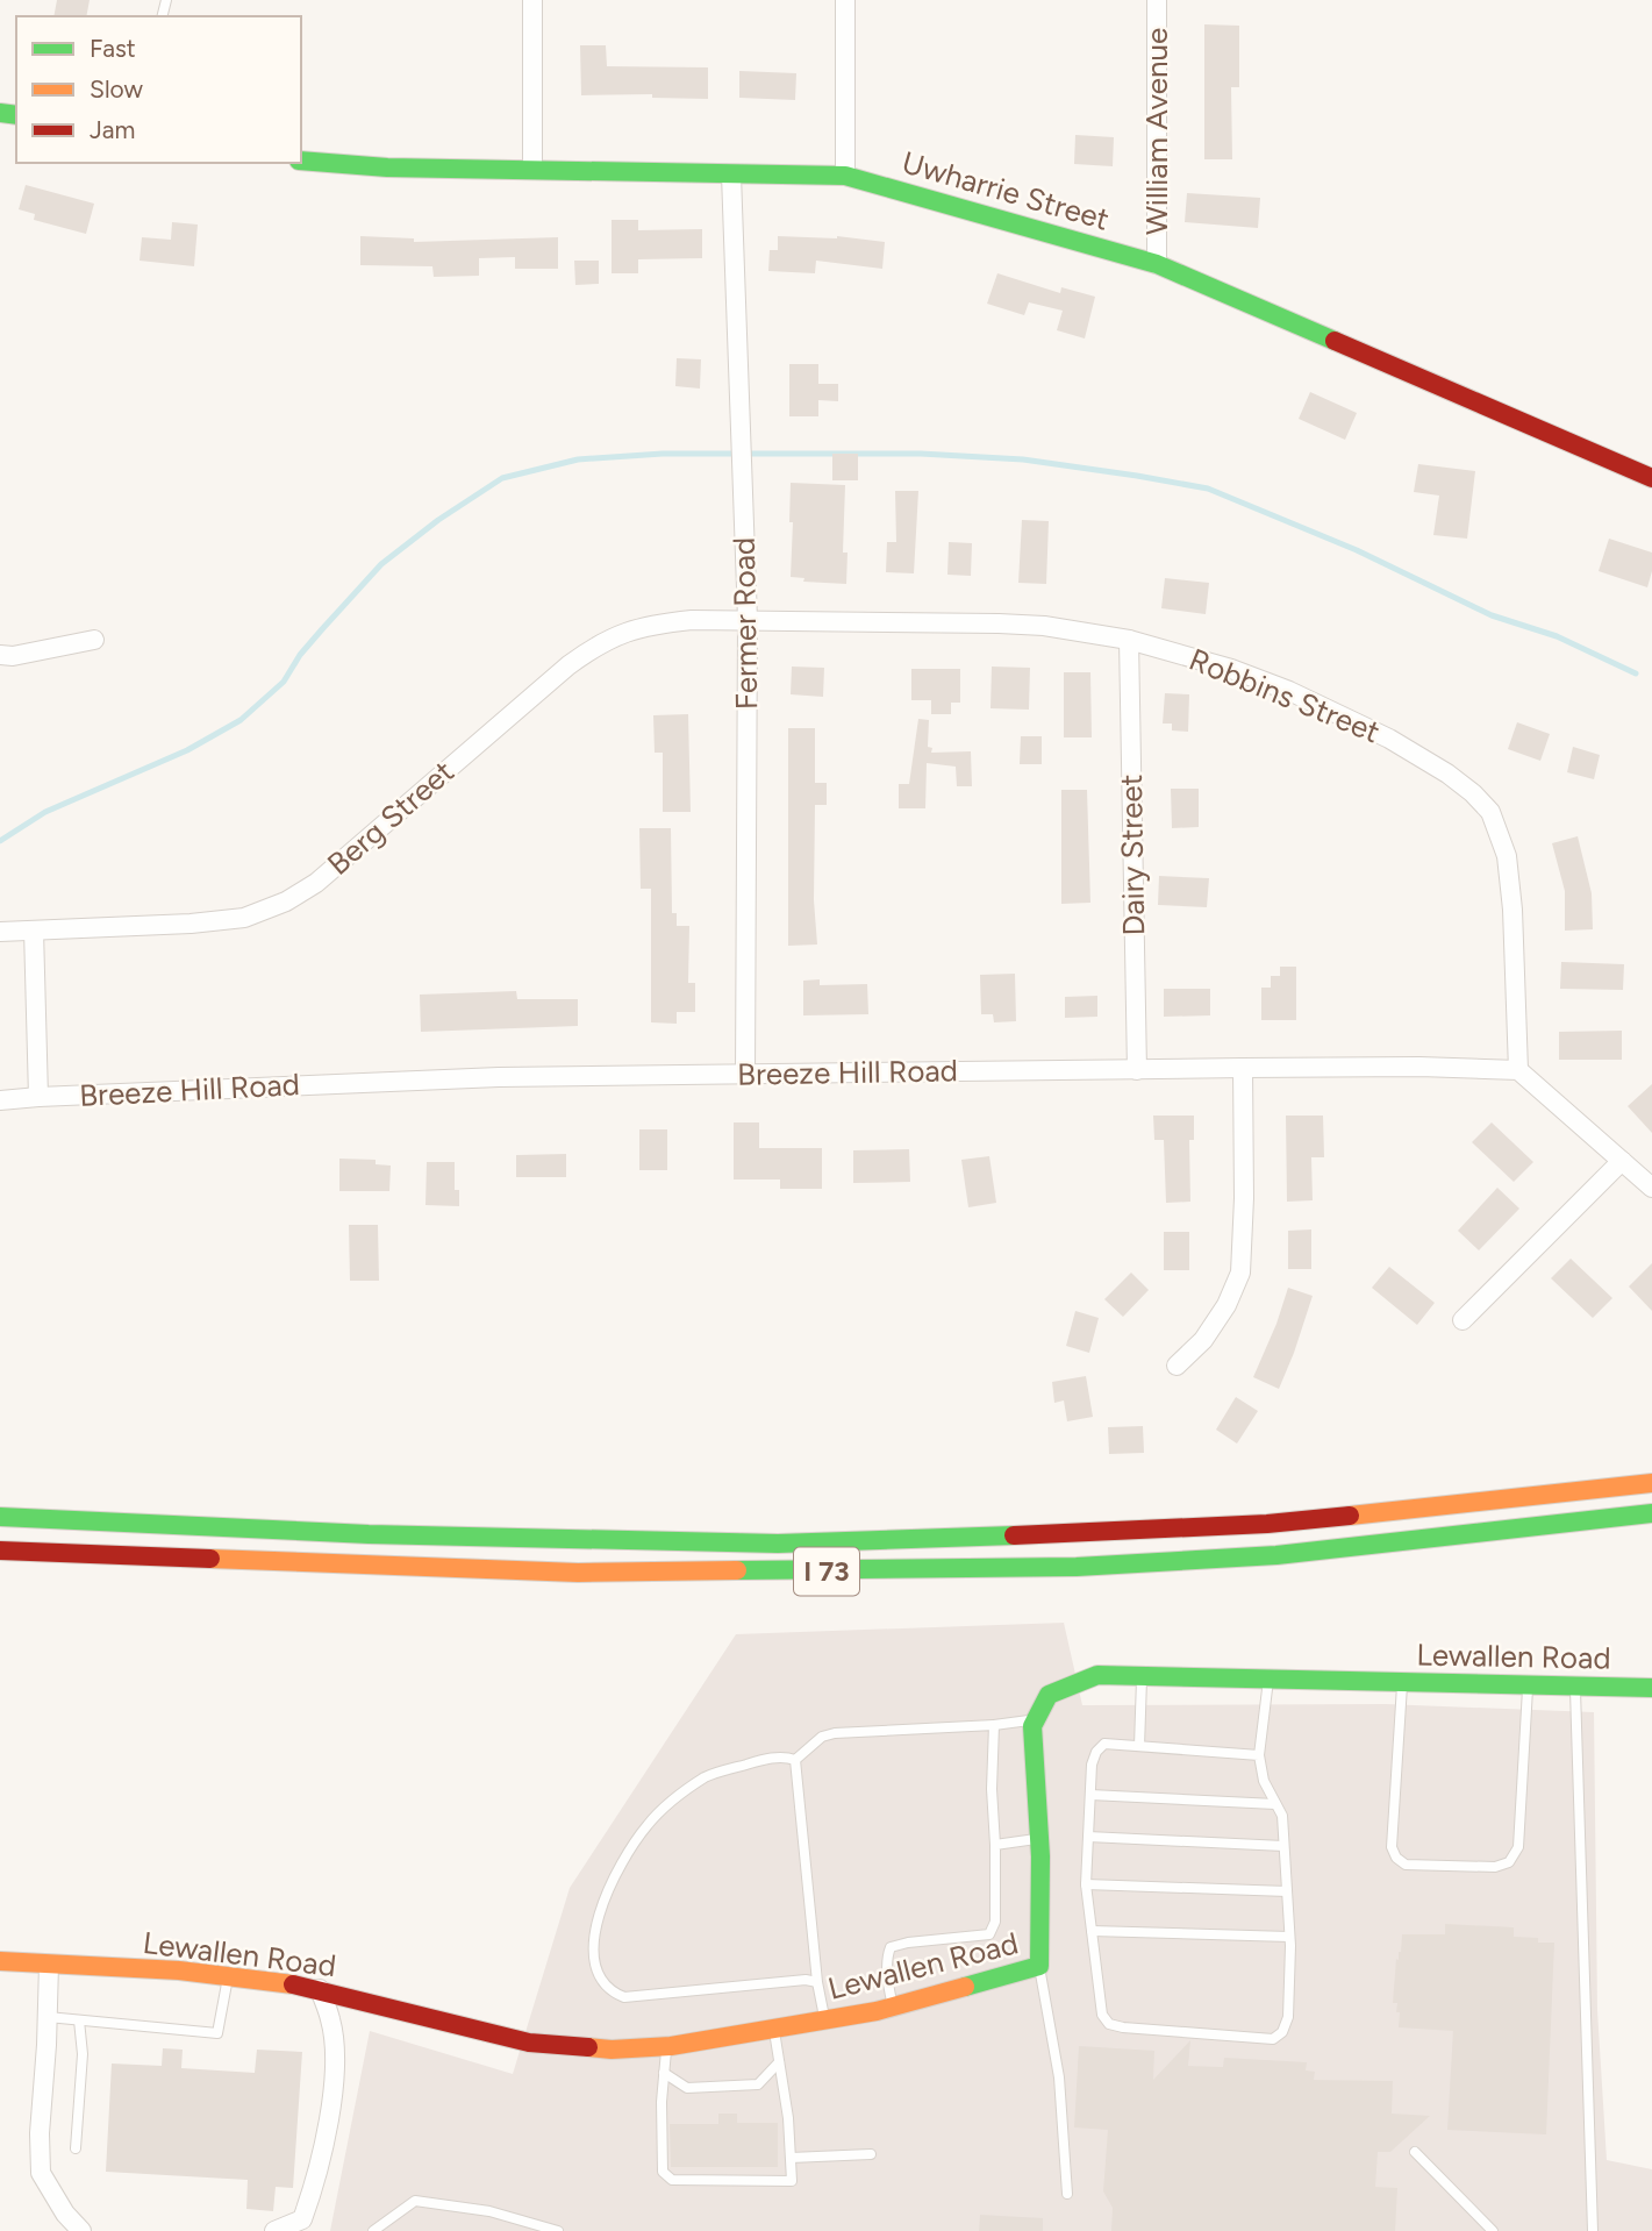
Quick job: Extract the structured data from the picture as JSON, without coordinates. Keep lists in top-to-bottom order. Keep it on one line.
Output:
{"streets":{"main road":["Uwharrie Street","I 73","Lewallen Road"],"street":["William Avenue","Fermer Road","Robbins Street","Berg Street","Dairy Street","Breeze Hill Road"]},"crossings":[["William Avenue","Uwharrie Street"],["Uwharrie Street","Fermer Road"],["Fermer Road","Robbins Street"],["Fermer Road","Berg Street"],["Fermer Road","Breeze Hill Road"],["Robbins Street","Berg Street"],["Robbins Street","Dairy Street"],["Robbins Street","Breeze Hill Road"],["Dairy Street","Breeze Hill Road"]],"legend":["Fast","Slow","Jam"]}
